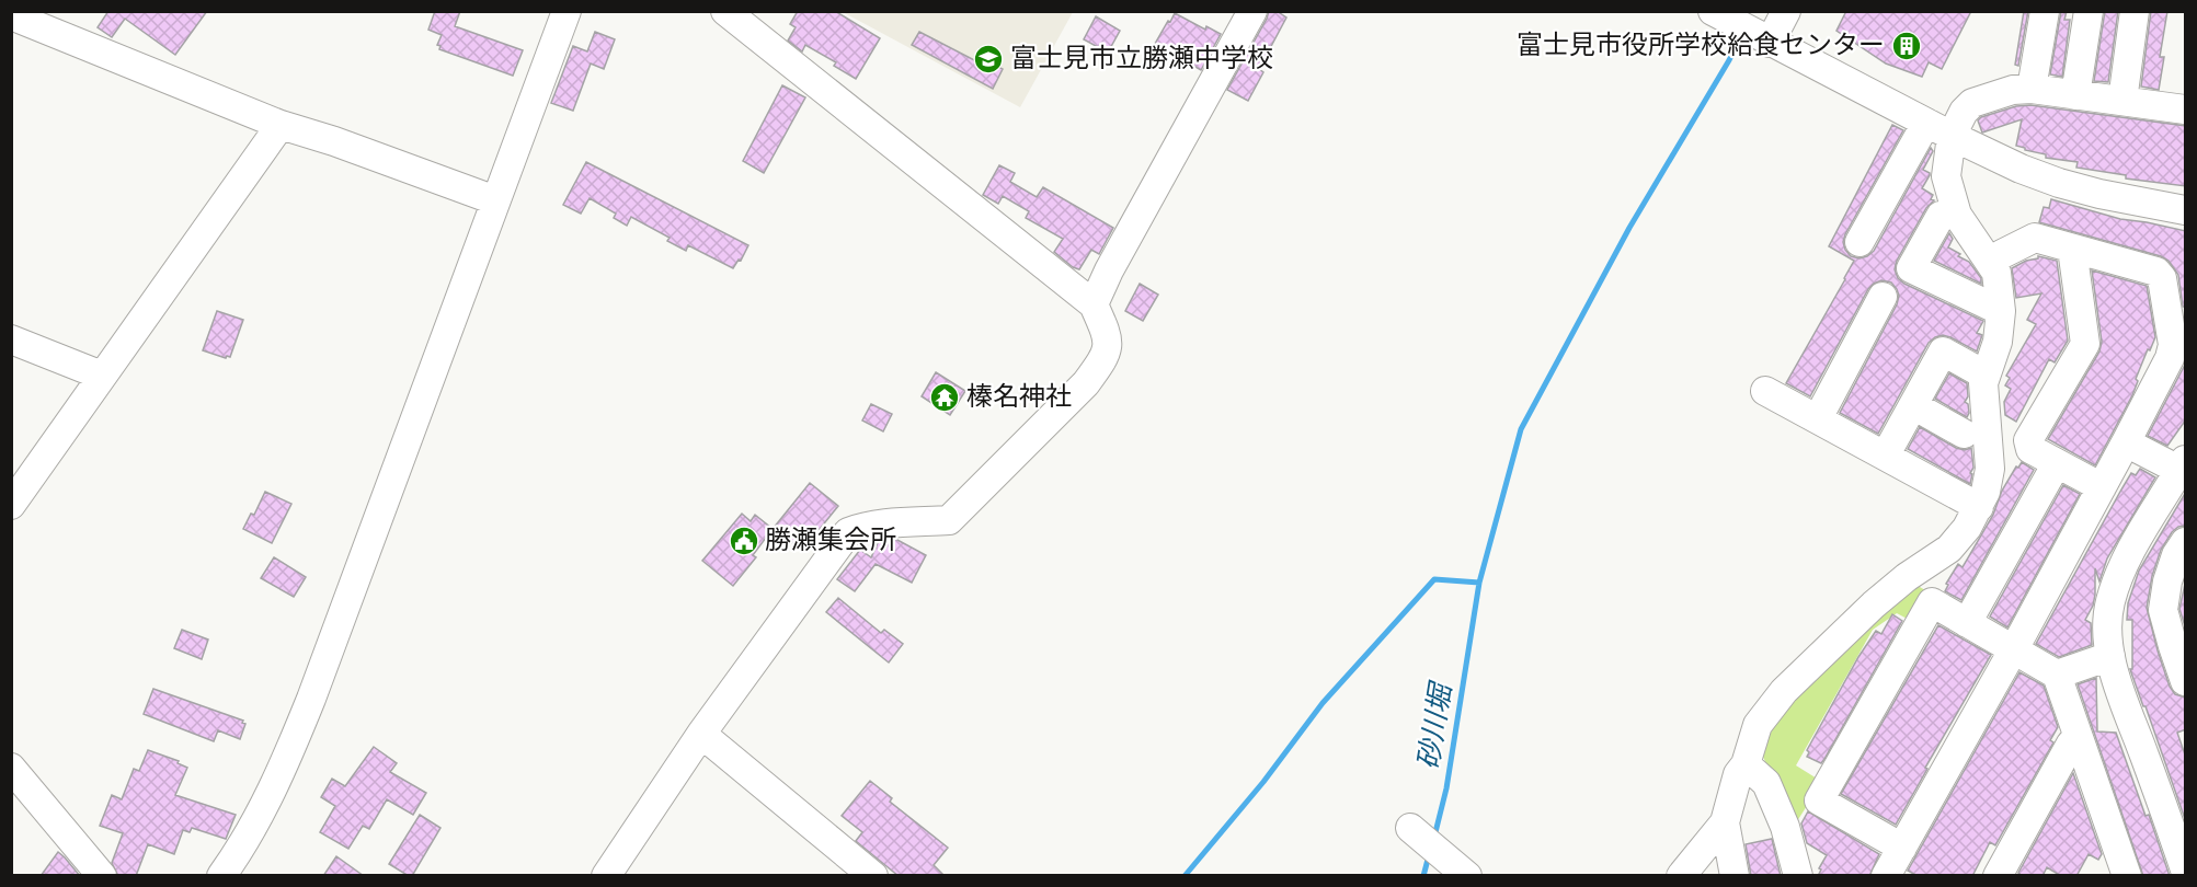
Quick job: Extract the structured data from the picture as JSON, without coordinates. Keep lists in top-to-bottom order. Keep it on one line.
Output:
{"water":["砂川堀"],"places":{"building":["富士見市役所学校給食センター"],"school or university":["富士見市立勝瀬中学校"],"temple":["榛名神社"],"public building":["勝瀬集会所"]}}
